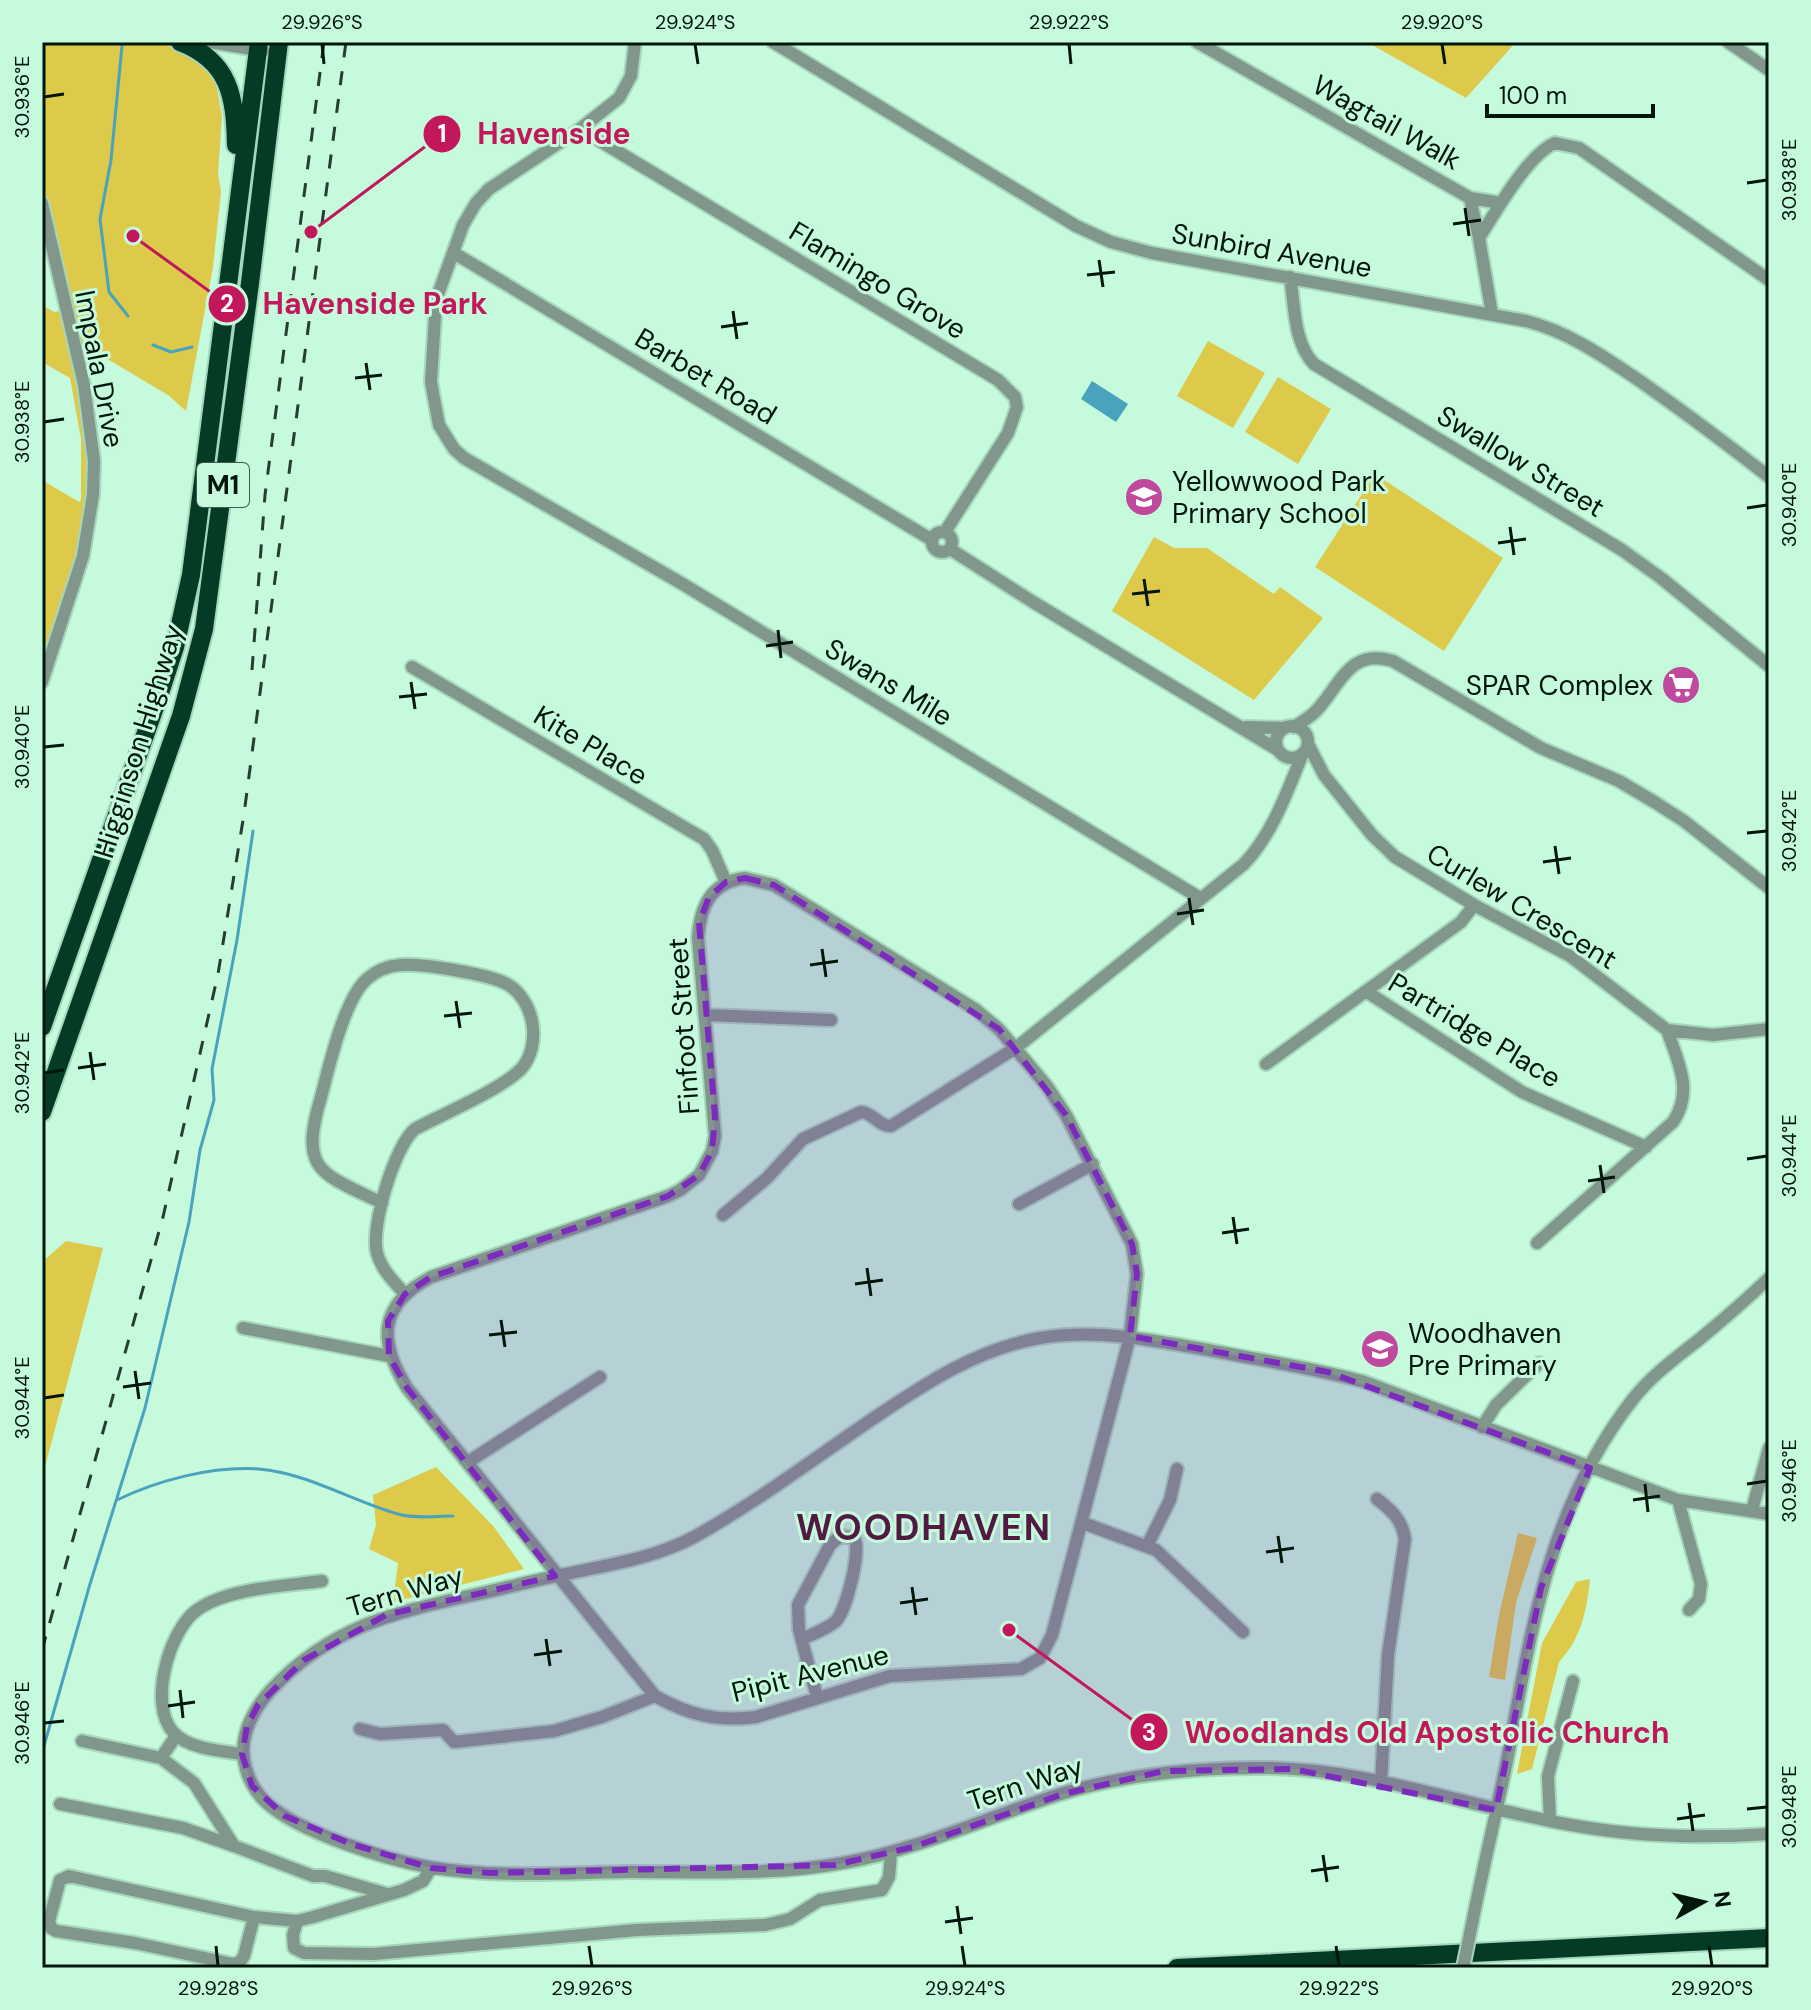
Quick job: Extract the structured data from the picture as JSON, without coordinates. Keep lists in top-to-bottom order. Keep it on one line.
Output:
{"streets":{"highway":["M1","Higginson Highway"],"street":["Wagtail Walk","Sunbird Avenue","Flamingo Grove","Impala Drive","Barbet Road","Swallow Street","Swans Mile","Kite Place","Curlew Crescent","Finfoot Street","Partridge Place","Tern Way","Pipit Avenue"]},"crossings":[["Wagtail Walk","Sunbird Avenue"],["Sunbird Avenue","Swallow Street"],["Flamingo Grove","Barbet Road"],["Barbet Road","Swans Mile"],["Kite Place","Finfoot Street"],["Tern Way","Pipit Avenue"]],"districts":["WOODHAVEN"],"places":{"other":["Havenside","Havenside Park","Woodlands Old Apostolic Church"],"school or university":["Yellowwood Park Primary School","Woodhaven Pre Primary"],"supermarket":["SPAR Complex"]},"scale_bar":"100 m","north":"right","coordinates":["29.926°S","29.924°S","29.922°S","29.920°S","30.936°E","30.938°E","30.940°E","30.942°E","30.944°E","30.946°E","30.948°E","29.928°S"]}
